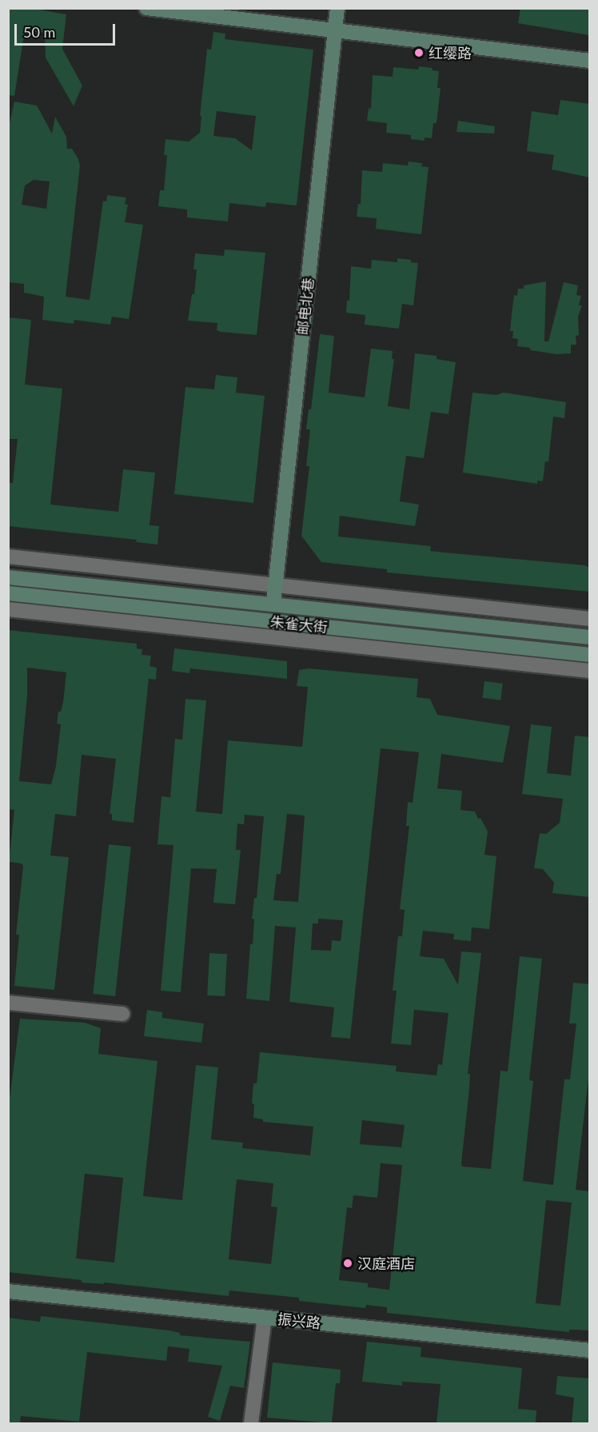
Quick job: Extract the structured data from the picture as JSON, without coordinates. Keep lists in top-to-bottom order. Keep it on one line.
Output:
{"streets":{"street":["邮电北巷","朱雀大街","振兴路"]},"crossings":[["邮电北巷","朱雀大街"]],"places":["红缨路","汉庭酒店"],"scale_bar":"50 m"}
